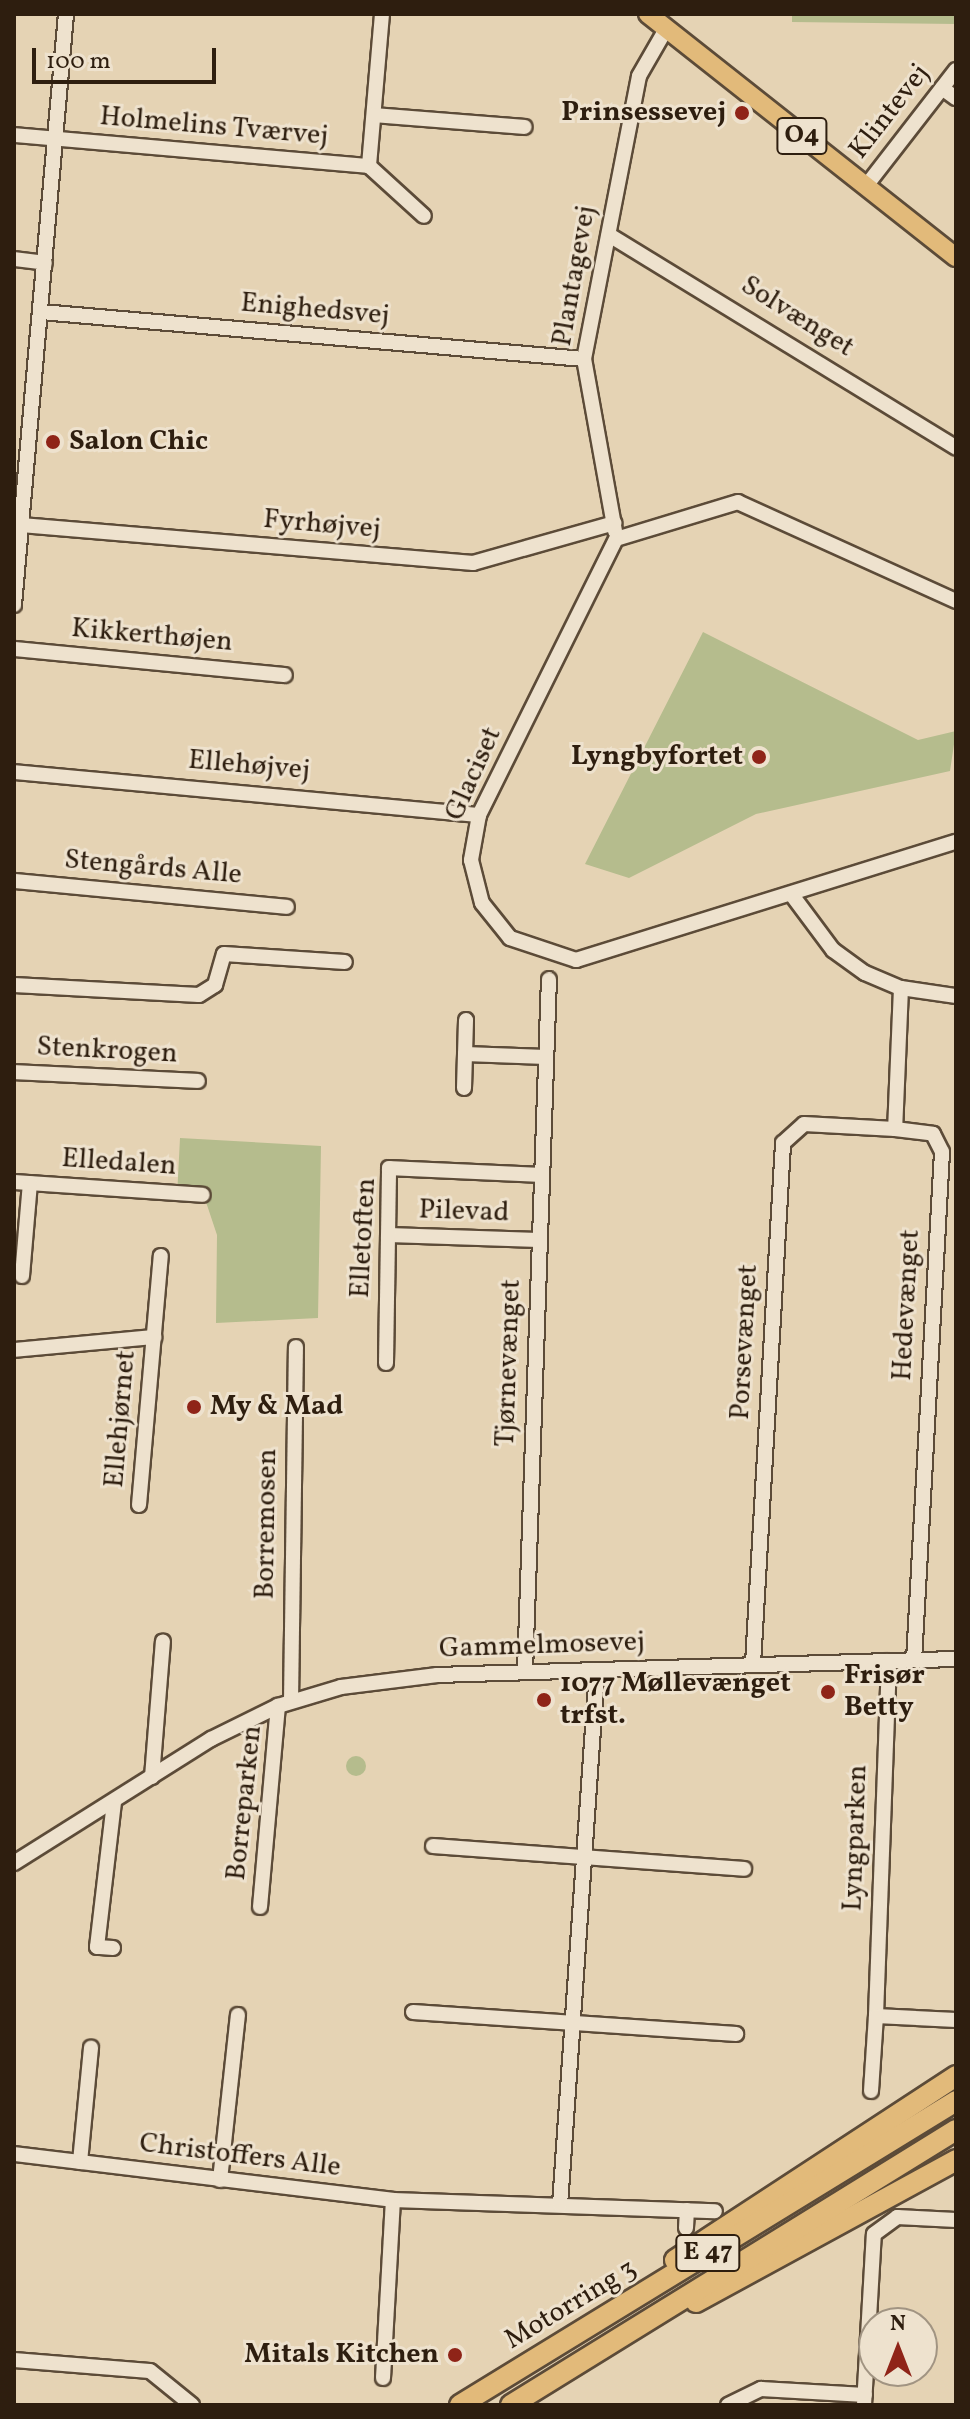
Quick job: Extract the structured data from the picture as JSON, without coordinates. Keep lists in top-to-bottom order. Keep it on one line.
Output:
{"streets":{"highway":["E 47","Motorring 3"],"main road":["O4"],"street":["Klintevej","Holmelins Tværvej","Plantagevej","Enighedsvej","Solvænget","Fyrhøjvej","Kikkerthøjen","Ellehøjvej","Glaciset","Stengårds Alle","Stenkrogen","Elledalen","Pilevad","Elletoften","Hedevænget","Porsevænget","Tjørnevænget","Ellehjørnet","Borremosen","Gammelmosevej","Borreparken","Lyngparken","Christoffers Alle"]},"crossings":[["Klintevej","O4"],["O4","Plantagevej"],["Plantagevej","Enighedsvej"],["Plantagevej","Solvænget"],["Plantagevej","Fyrhøjvej"],["Plantagevej","Glaciset"],["Ellehøjvej","Glaciset"],["Pilevad","Elletoften"],["Pilevad","Tjørnevænget"],["Elletoften","Tjørnevænget"],["Hedevænget","Porsevænget"],["Hedevænget","Gammelmosevej"],["Porsevænget","Gammelmosevej"],["Tjørnevænget","Gammelmosevej"],["Borremosen","Gammelmosevej"],["Borremosen","Borreparken"],["Gammelmosevej","Borreparken"],["Gammelmosevej","Lyngparken"]],"places":["Prinsessevej","Salon Chic","Lyngbyfortet","My & Mad","Frisør Betty","1077 Møllevænget trfst.","Mitals Kitchen"],"scale_bar":"100 m","north":"top"}
